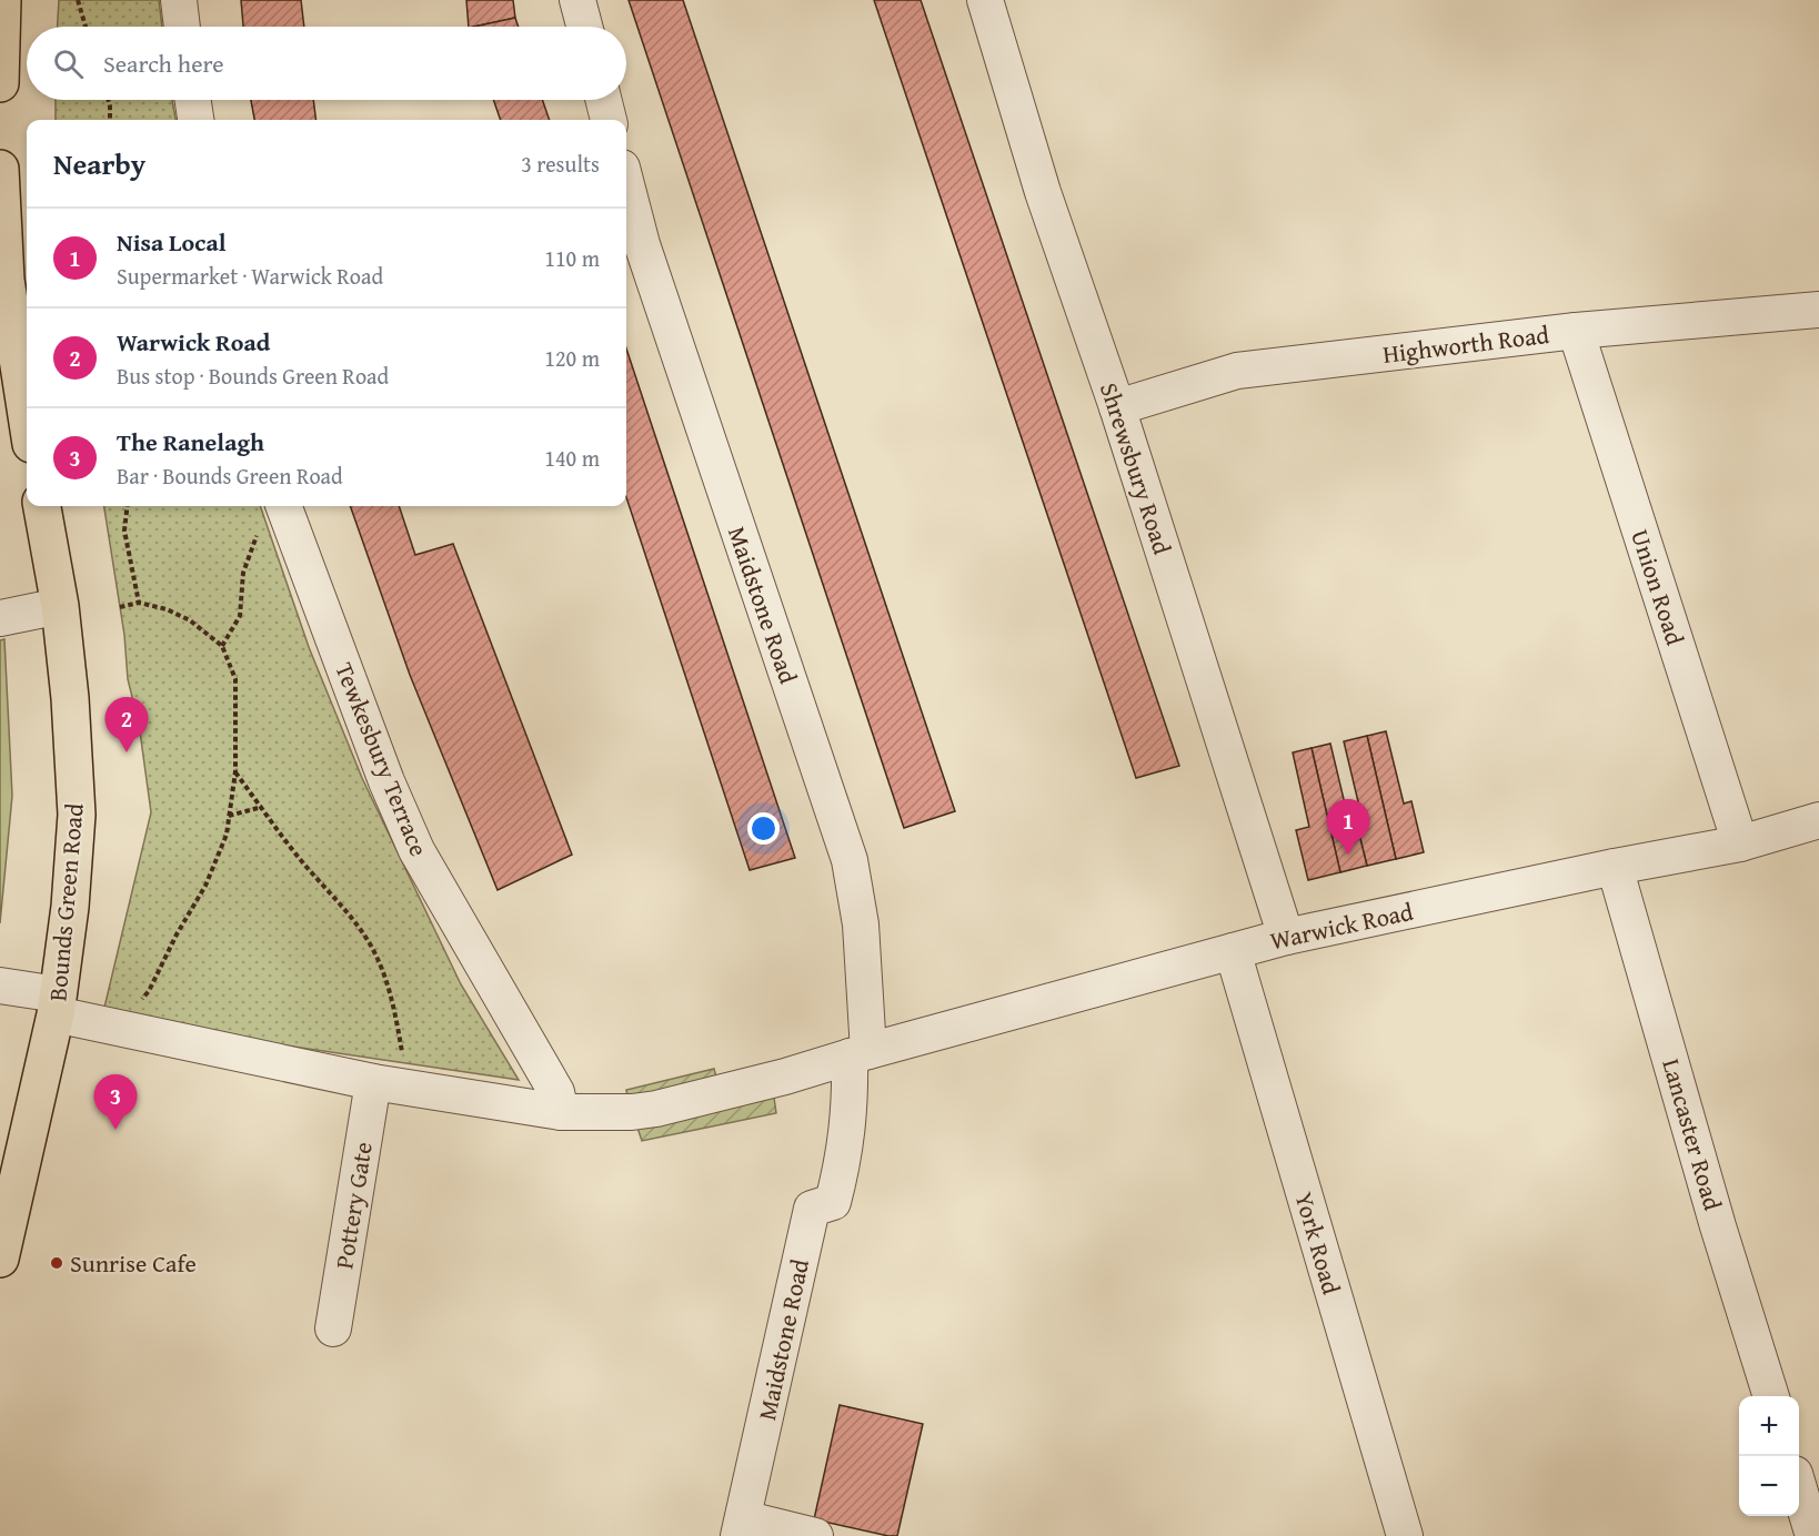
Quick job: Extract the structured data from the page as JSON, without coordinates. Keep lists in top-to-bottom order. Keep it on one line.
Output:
{"streets":{"main road":["Bounds Green Road"],"street":["Highworth Road","Shrewsbury Road","Union Road","Maidstone Road","Tewkesbury Terrace","Warwick Road","Lancaster Road","Pottery Gate","York Road"]},"crossings":[["Highworth Road","Shrewsbury Road"],["Highworth Road","Union Road"],["Shrewsbury Road","Warwick Road"],["Union Road","Warwick Road"],["Maidstone Road","Warwick Road"],["Tewkesbury Terrace","Warwick Road"],["Warwick Road","Lancaster Road"],["Warwick Road","York Road"]],"places":["Sunrise Cafe"],"page":{"search":"Search here","heading":["Nearby","3 results"],"list":[{"mark":"1","name":"Nisa Local","note":"Supermarket · Warwick Road","value":"110 m"},{"mark":"2","name":"Warwick Road","note":"Bus stop · Bounds Green Road","value":"120 m"},{"mark":"3","name":"The Ranelagh","note":"Bar · Bounds Green Road","value":"140 m"}],"pins":["2","1","3"],"map_buttons":["+","−"]}}
